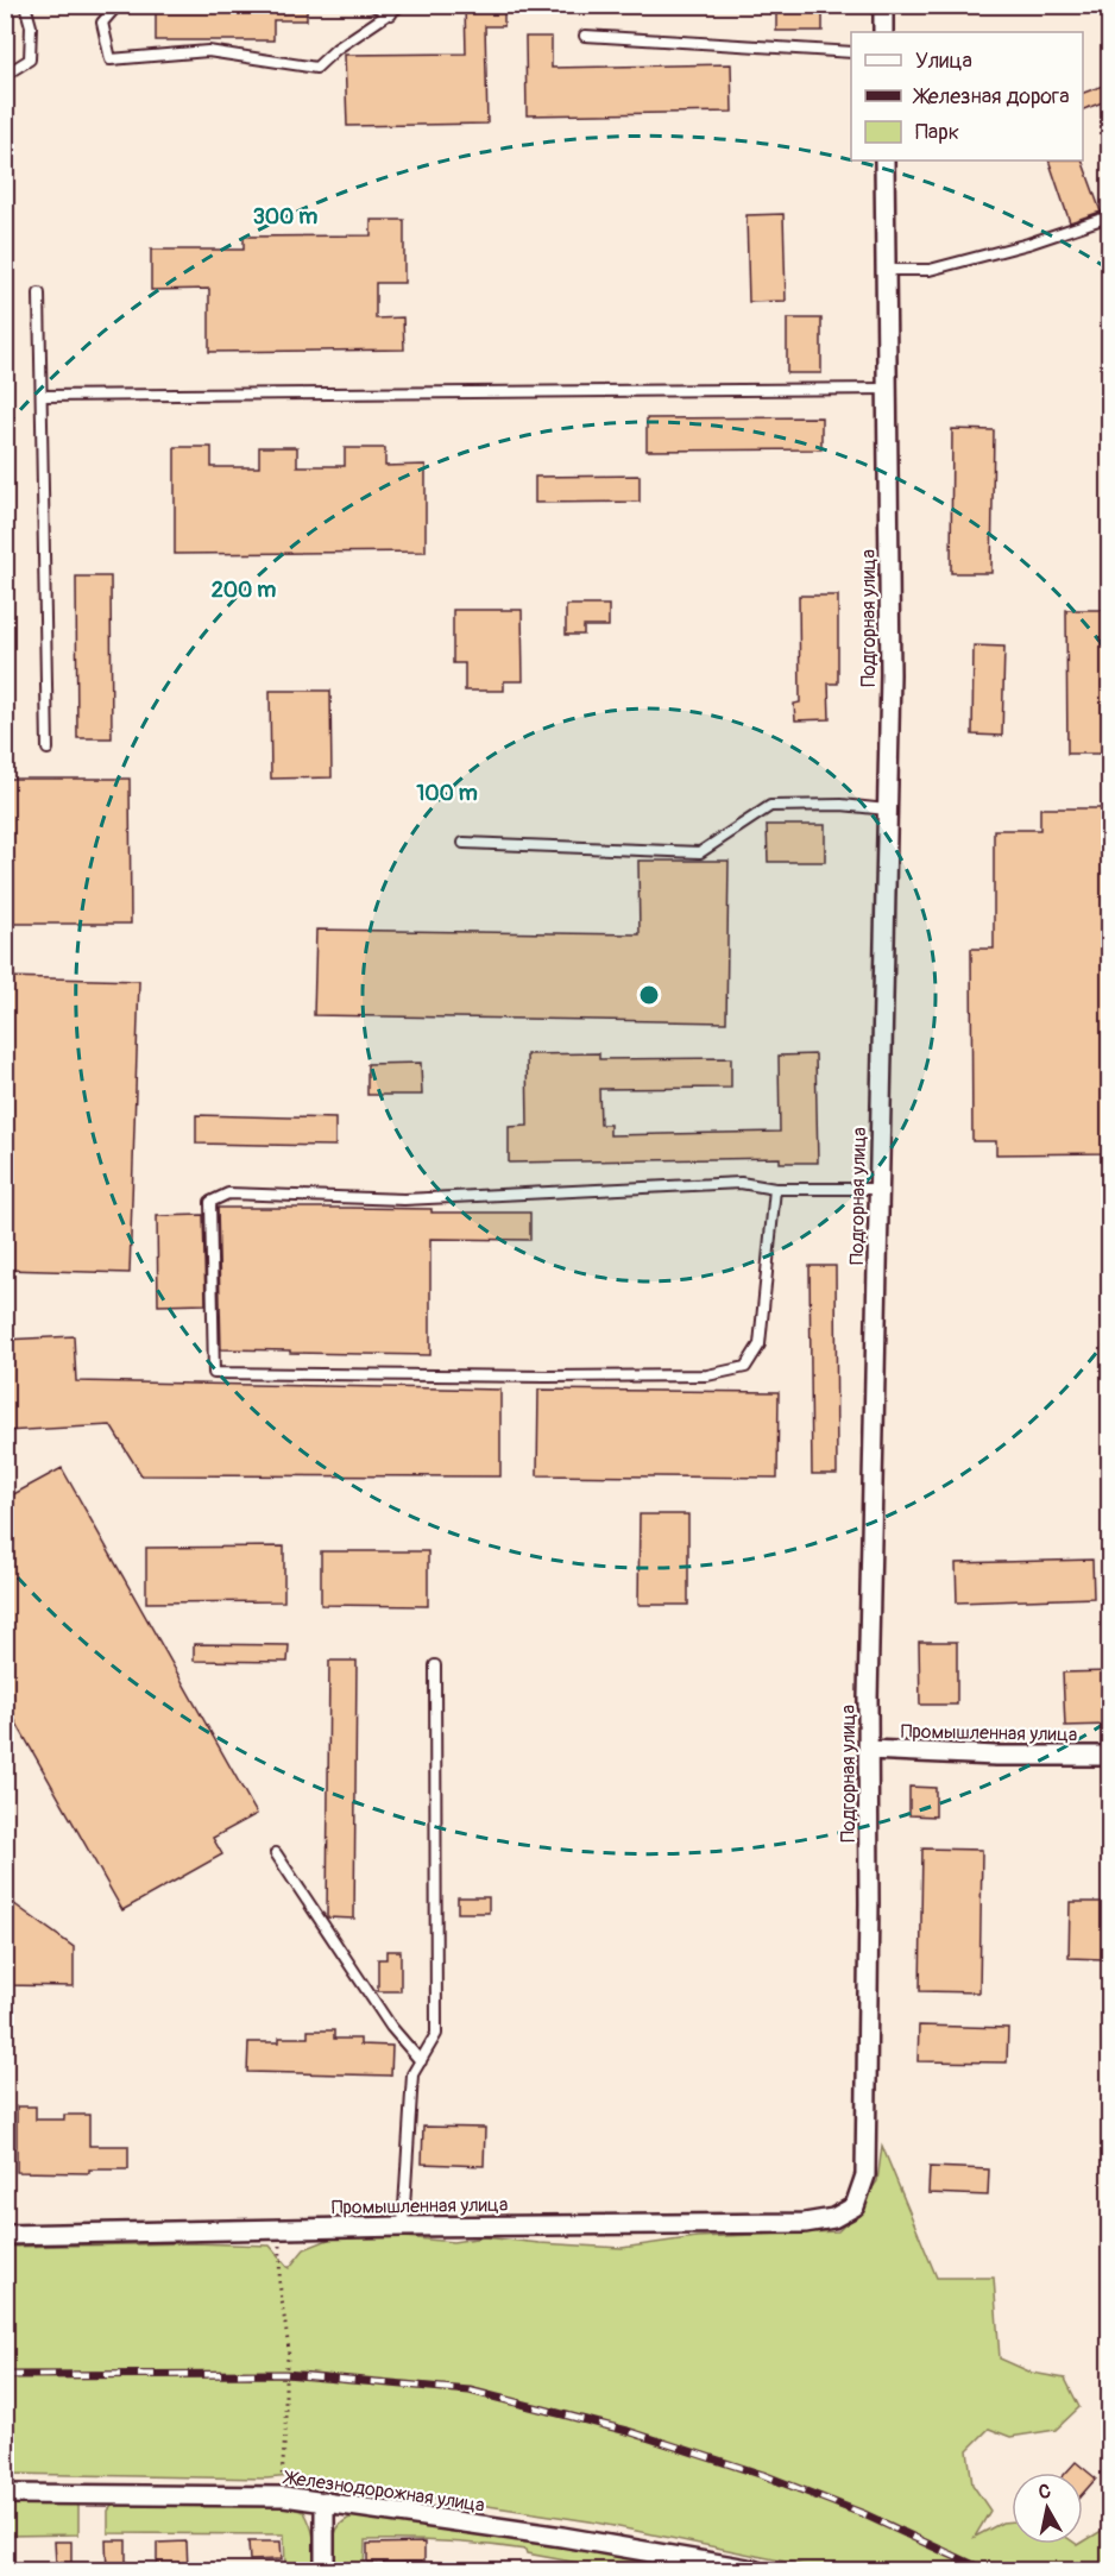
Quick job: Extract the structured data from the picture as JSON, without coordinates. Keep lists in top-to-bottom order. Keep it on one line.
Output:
{"streets":{"street":["Подгорная улица","Промышленная улица","Железнодорожная улица"]},"crossings":[["Подгорная улица","Промышленная улица"]],"legend":["Улица","Железная дорога","Парк"],"north":"top","rings":["300 m","200 m","100 m"]}
